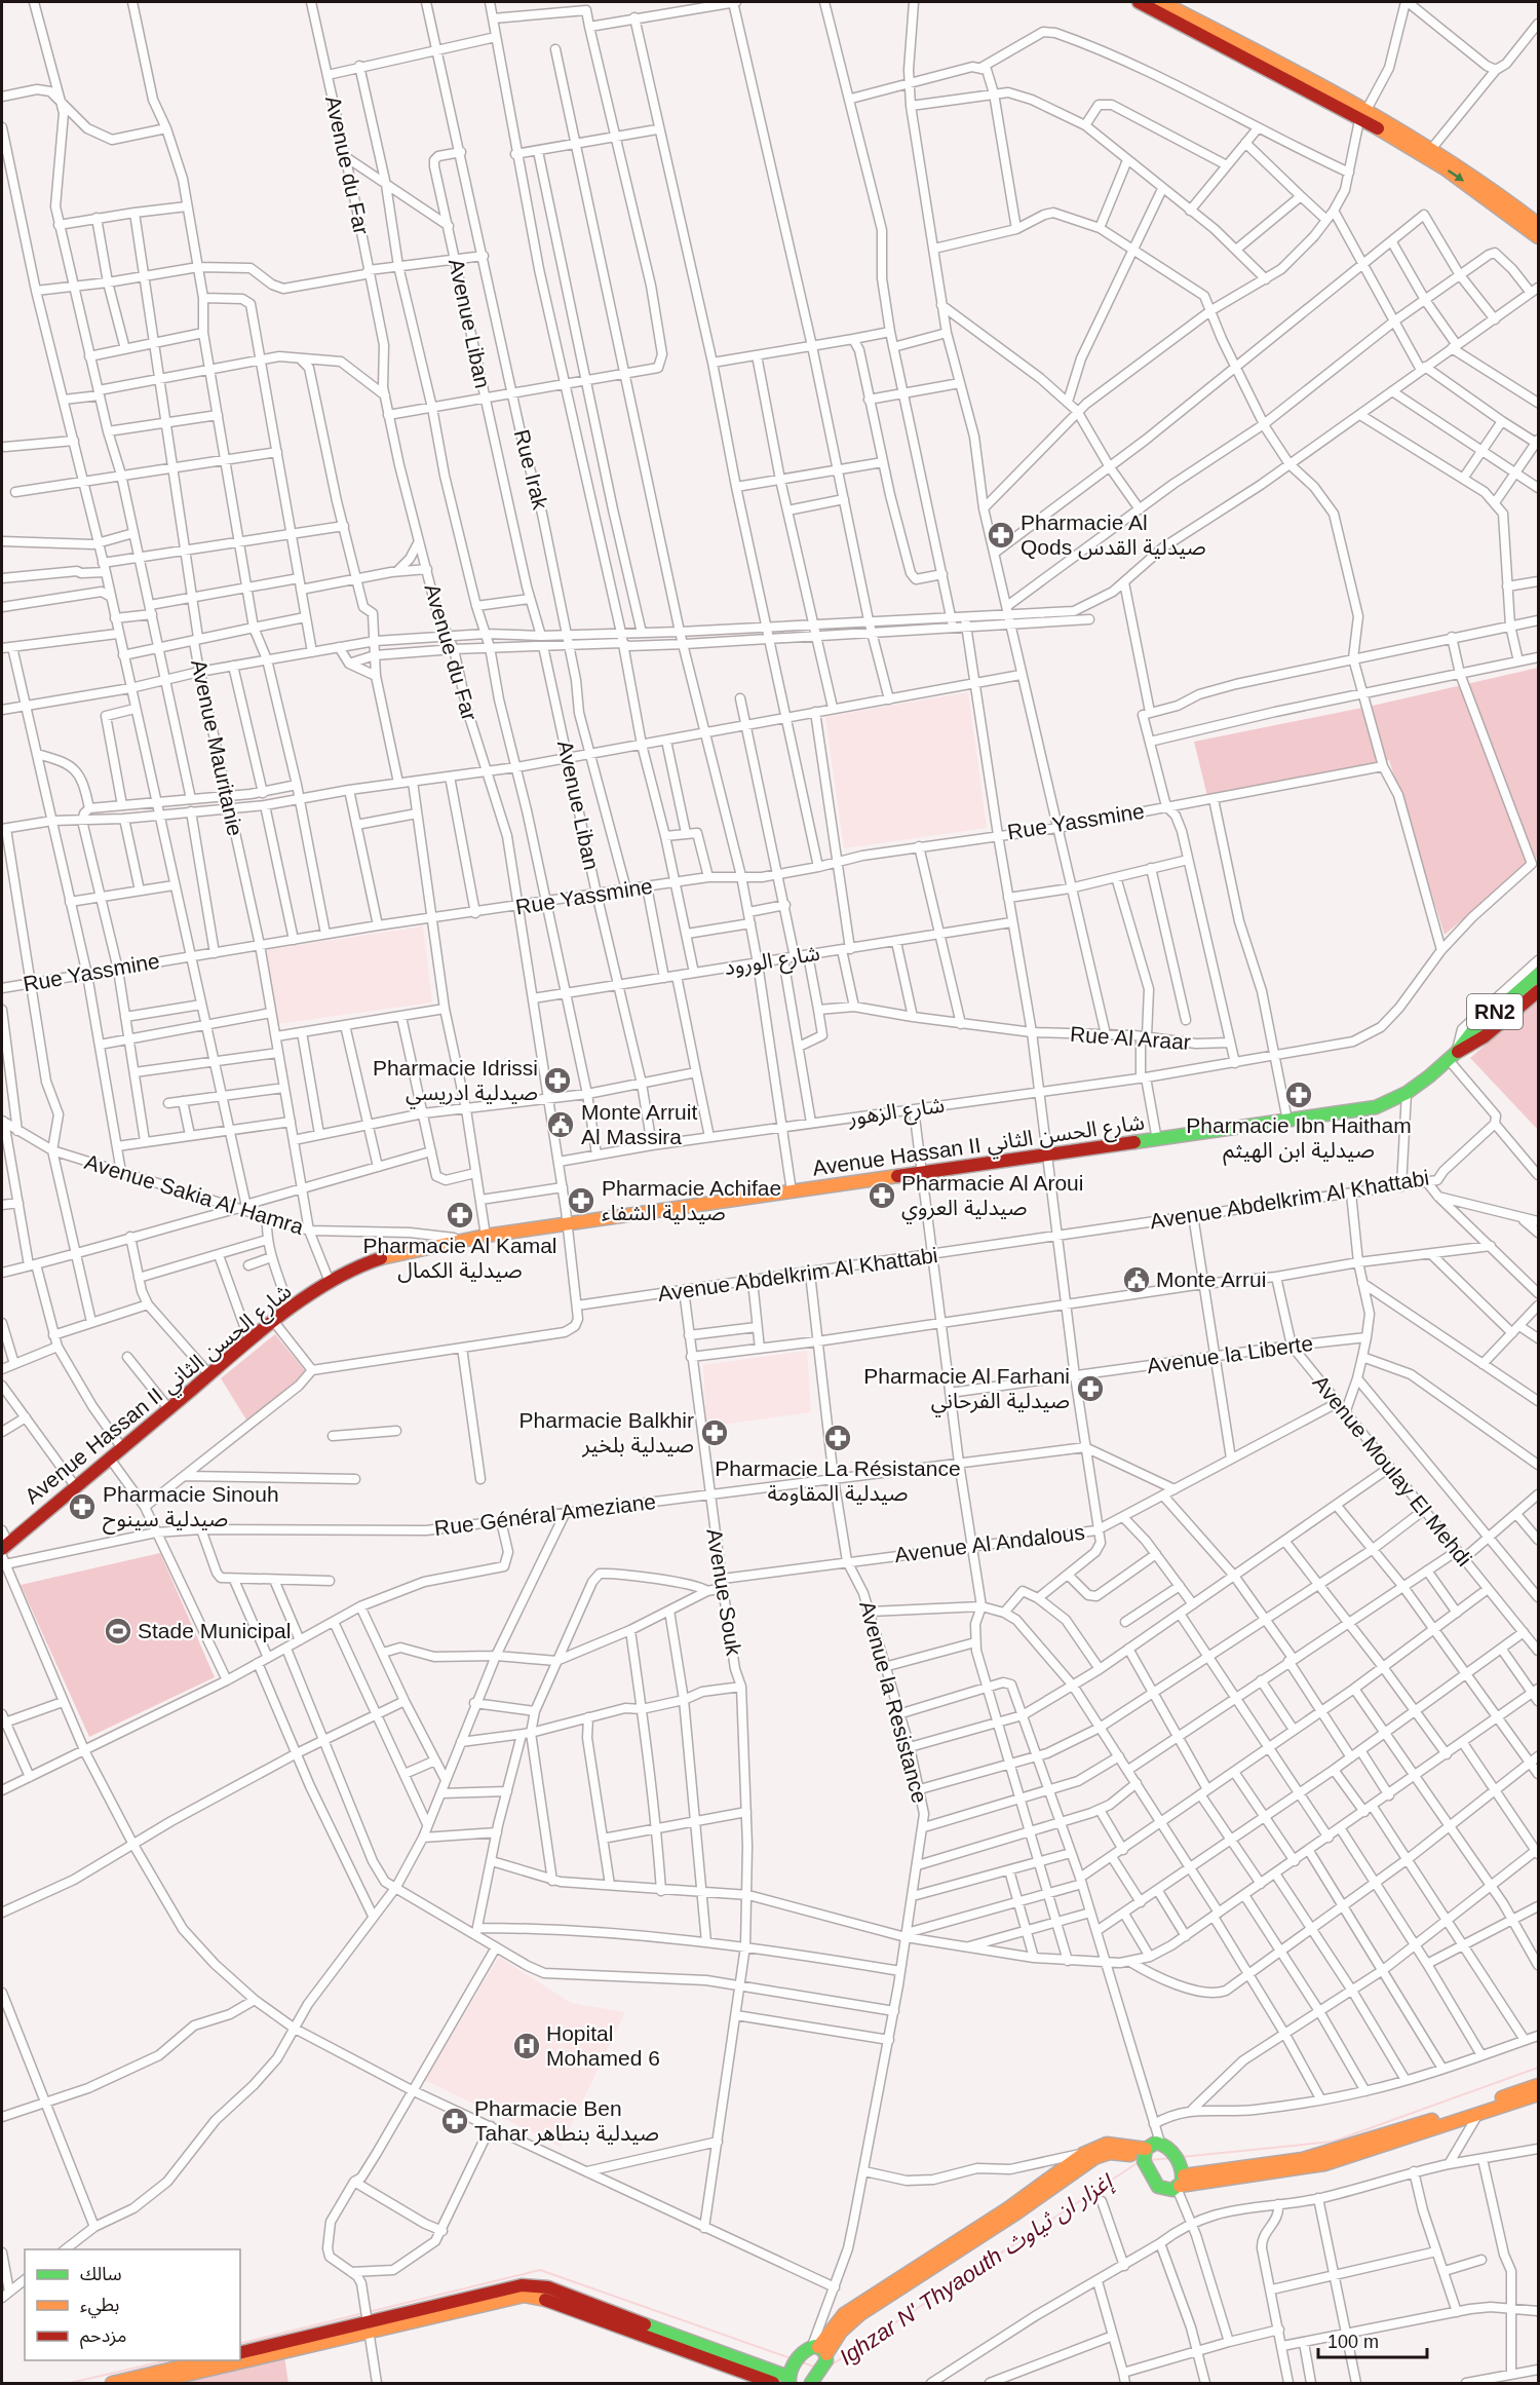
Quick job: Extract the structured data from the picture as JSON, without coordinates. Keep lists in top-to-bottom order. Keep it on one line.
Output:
{"streets":{"street":["Avenue du Far","Avenue Liban","Rue Irak","Avenue Mauritanie","Rue Yassmine","شارع الورود","RN2","Rue Al Araar","شارع الزهور","Avenue Hassan II شارع الحسن الثاني","Avenue Sakia Al Hamra","Avenue Abdelkrim Al Khattabi","Avenue la Liberte","Avenue Moulay El Mehdi","Rue Général Ameziane","Avenue Al Andalous","Avenue Souk","Avenue la Resistance"]},"crossings":[["Avenue du Far","Rue Yassmine"],["Avenue du Far","شارع الورود"],["Avenue du Far","شارع الزهور"],["Avenue du Far","Avenue Hassan II شارع الحسن الثاني"],["Avenue du Far","Avenue Abdelkrim Al Khattabi"],["Avenue Liban","Rue Irak"],["Avenue Liban","Rue Yassmine"],["Avenue Liban","شارع الورود"],["Avenue Liban","شارع الزهور"],["Rue Irak","Rue Yassmine"],["Avenue Mauritanie","Rue Yassmine"],["Avenue Mauritanie","Avenue Hassan II شارع الحسن الثاني"],["Avenue Mauritanie","Avenue Sakia Al Hamra"],["Avenue Hassan II شارع الحسن الثاني","Avenue Sakia Al Hamra"],["Avenue Abdelkrim Al Khattabi","Avenue Souk"],["Avenue Abdelkrim Al Khattabi","Avenue la Resistance"],["Avenue la Liberte","Avenue Moulay El Mehdi"],["Avenue Moulay El Mehdi","Avenue Al Andalous"],["Rue Général Ameziane","Avenue Souk"],["Rue Général Ameziane","Avenue la Resistance"],["Avenue Al Andalous","Avenue Souk"],["Avenue Al Andalous","Avenue la Resistance"]],"water":["Ighzar N' Thyaouth إغزار ان ثياوث"],"places":{"pharmacy":["Pharmacie Al Qods صيدلية القدس","Pharmacie Idrissi صيدلية ادريسي","Pharmacie Ibn Haitham صيدلية ابن الهيثم","Pharmacie Al Aroui صيدلية العروي","Pharmacie Achifae صيدلية الشفاء","Pharmacie Al Kamal صيدلية الكمال","Pharmacie Al Farhani صيدلية الفرحاني","Pharmacie Balkhir صيدلية بلخير","Pharmacie La Résistance صيدلية المقاومة","Pharmacie Sinouh صيدلية سينوح","Pharmacie Ben Tahar صيدلية بنطاهر"],"public building":["Monte Arruit Al Massira","Monte Arrui"],"sports":["Stade Municipal"],"hospital":["Hopital Mohamed 6"]},"legend":["سالك","بطيء","مزدحم"],"scale_bar":"100 m"}
